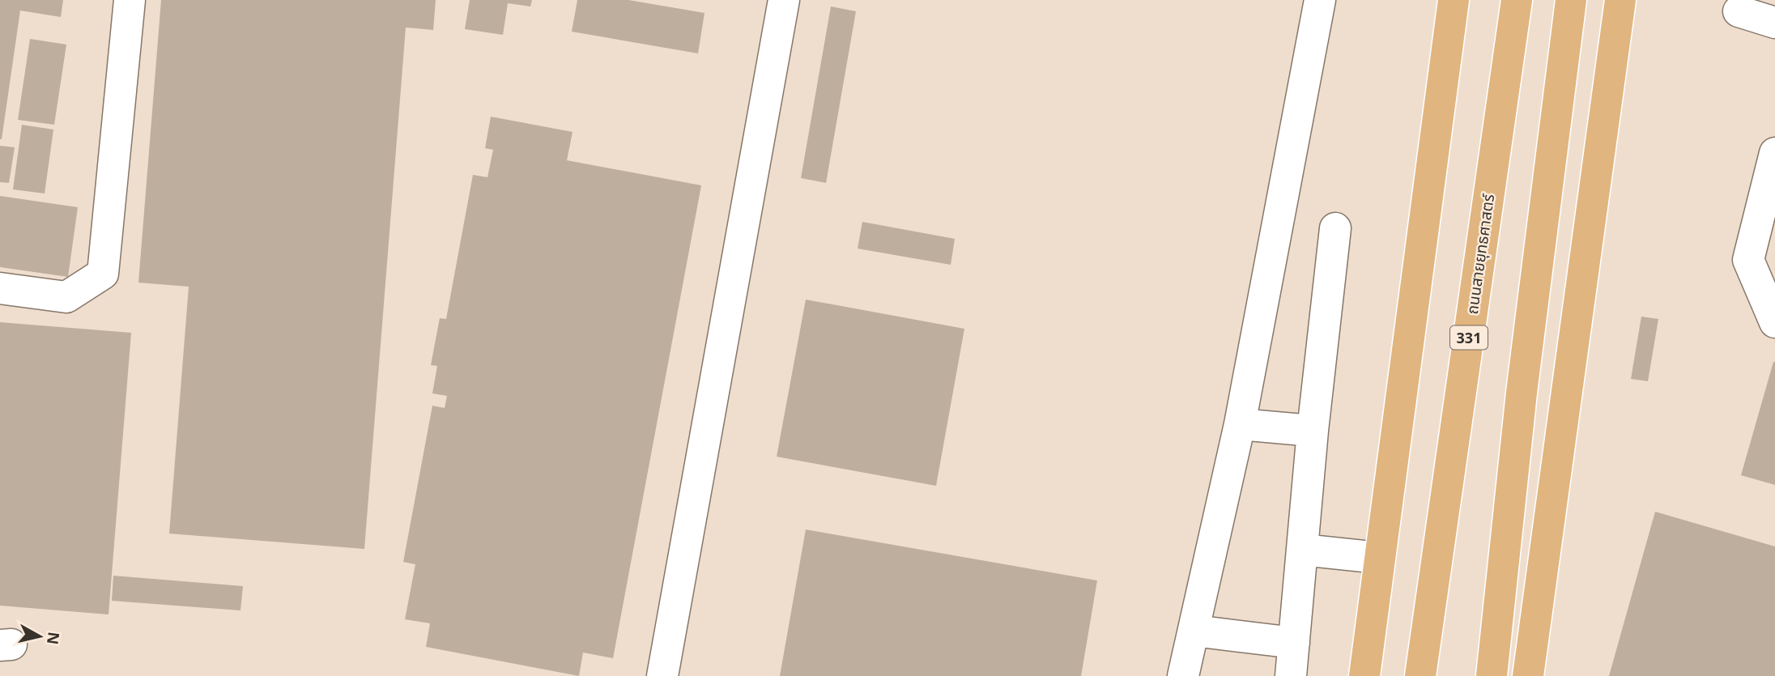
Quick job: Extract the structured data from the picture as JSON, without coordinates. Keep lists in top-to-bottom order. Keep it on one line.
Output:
{"streets":{"main road":["ถนนสายยุทธศาสตร์","331"]},"north":"right"}
